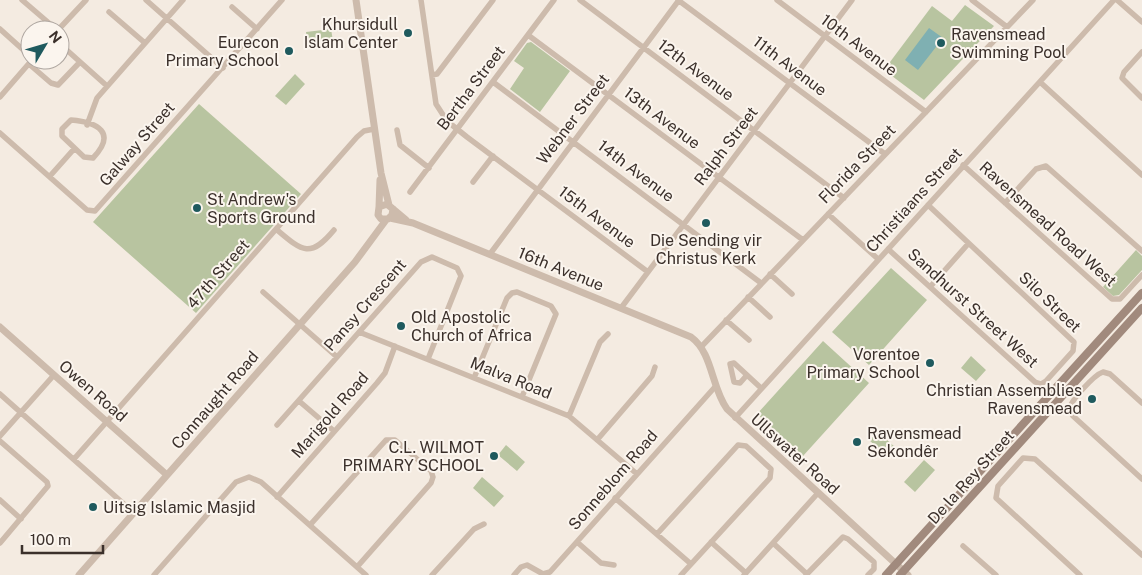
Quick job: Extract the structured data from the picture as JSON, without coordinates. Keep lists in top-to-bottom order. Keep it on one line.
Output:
{"streets":{"main road":["De la Rey Street"],"street":["10th Avenue","11th Avenue","12th Avenue","Bertha Street","13th Avenue","Webner Street","Galway Street","Ralph Street","Florida Street","14th Avenue","Christiaans Street","15th Avenue","Ravensmead Road West","16th Avenue","47th Street","Silo Street","Pansy Crescent","Sandhurst Street West","Malva Road","Owen Road","Connaught Road","Marigold Road","Ullswater Road","Sonneblom Road"]},"crossings":[["10th Avenue","Ralph Street"],["10th Avenue","Florida Street"],["11th Avenue","Webner Street"],["11th Avenue","Ralph Street"],["11th Avenue","Florida Street"],["12th Avenue","Webner Street"],["12th Avenue","Ralph Street"],["12th Avenue","Florida Street"],["Bertha Street","13th Avenue"],["Bertha Street","14th Avenue"],["Bertha Street","15th Avenue"],["13th Avenue","Webner Street"],["13th Avenue","Ralph Street"],["13th Avenue","Florida Street"],["Webner Street","14th Avenue"],["Webner Street","15th Avenue"],["Webner Street","16th Avenue"],["Ralph Street","14th Avenue"],["Ralph Street","15th Avenue"],["Ralph Street","16th Avenue"],["Florida Street","14th Avenue"],["Florida Street","16th Avenue"],["Florida Street","Ullswater Road"],["Christiaans Street","Ravensmead Road West"],["Christiaans Street","Silo Street"],["Christiaans Street","Sandhurst Street West"],["Christiaans Street","Ullswater Road"],["16th Avenue","Connaught Road"],["16th Avenue","Ullswater Road"],["47th Street","Owen Road"],["47th Street","Connaught Road"],["Silo Street","Sandhurst Street West"],["Pansy Crescent","Malva Road"],["Malva Road","Marigold Road"],["Malva Road","Sonneblom Road"],["Owen Road","Connaught Road"],["Ullswater Road","De la Rey Street"],["Ullswater Road","Sonneblom Road"]],"places":["Khursidull Islam Center","Ravensmead Swimming Pool","Eurecon Primary School","St Andrew's Sports Ground","Die Sending vir Christus Kerk","Old Apostolic Church of Africa","Vorentoe Primary School","Christian Assemblies Ravensmead","Ravensmead Sekondêr","C.L. WILMOT PRIMARY SCHOOL","Uitsig Islamic Masjid"],"scale_bar":"100 m","north":"top right"}
